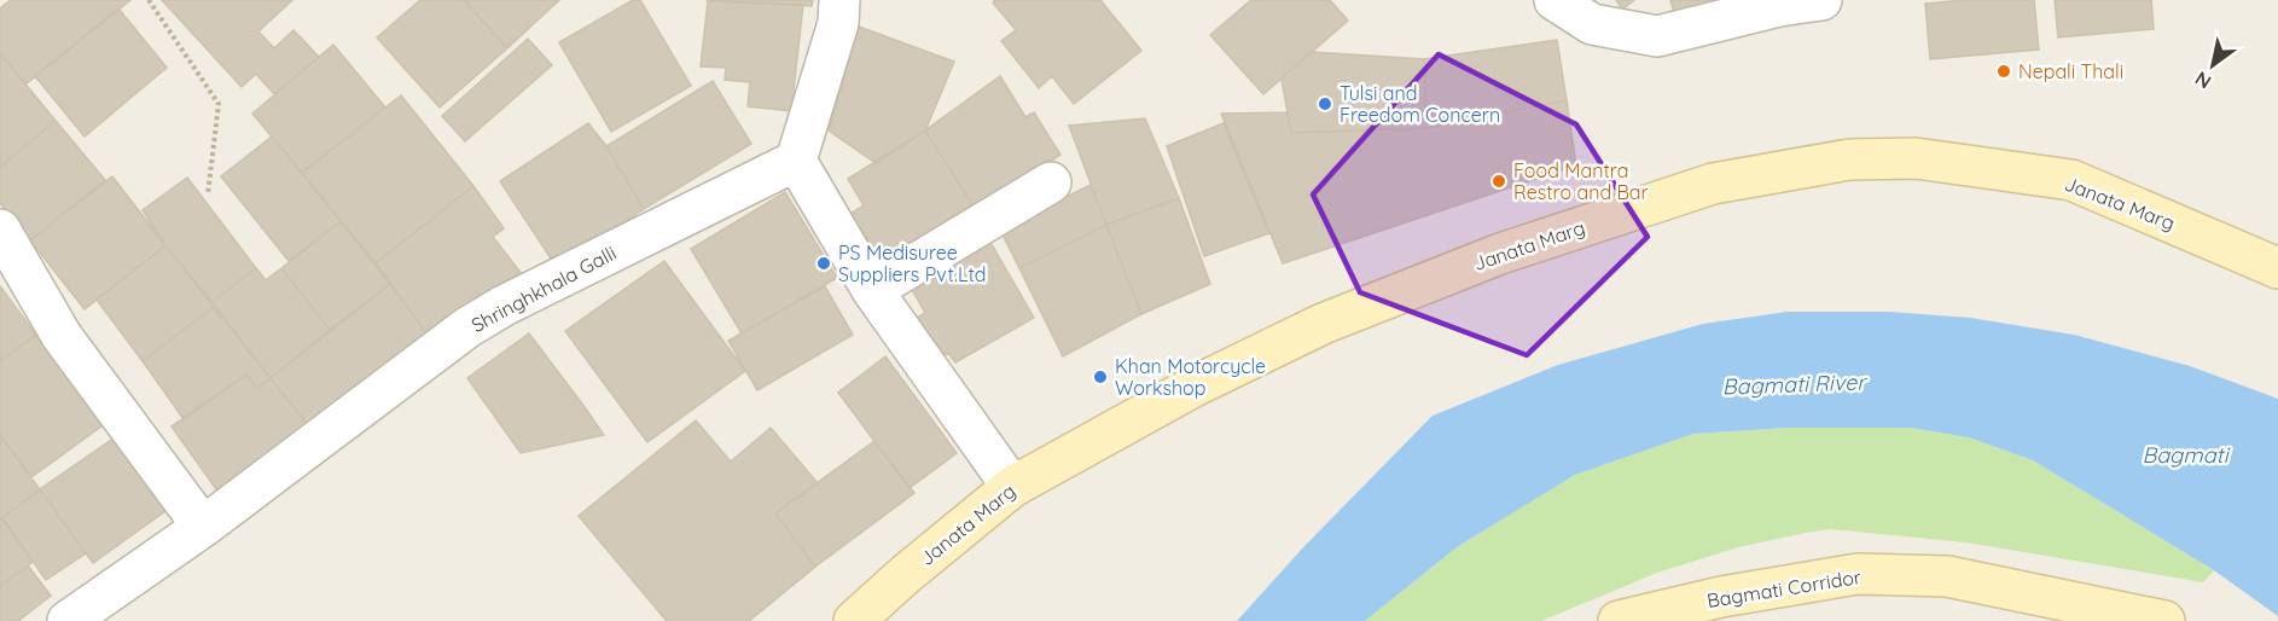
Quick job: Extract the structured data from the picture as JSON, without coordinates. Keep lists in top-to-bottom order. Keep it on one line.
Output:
{"streets":{"main road":["Janata Marg","Bagmati Corridor"],"street":["Shringhkhala Galli"]},"water":["Bagmati River","Bagmati"],"places":["Nepali Thali","Tulsi and Freedom Concern","Food Mantra Restro and Bar","PS Medisuree Suppliers Pvt.Ltd","Khan Motorcycle Workshop"],"north":"bottom left"}
